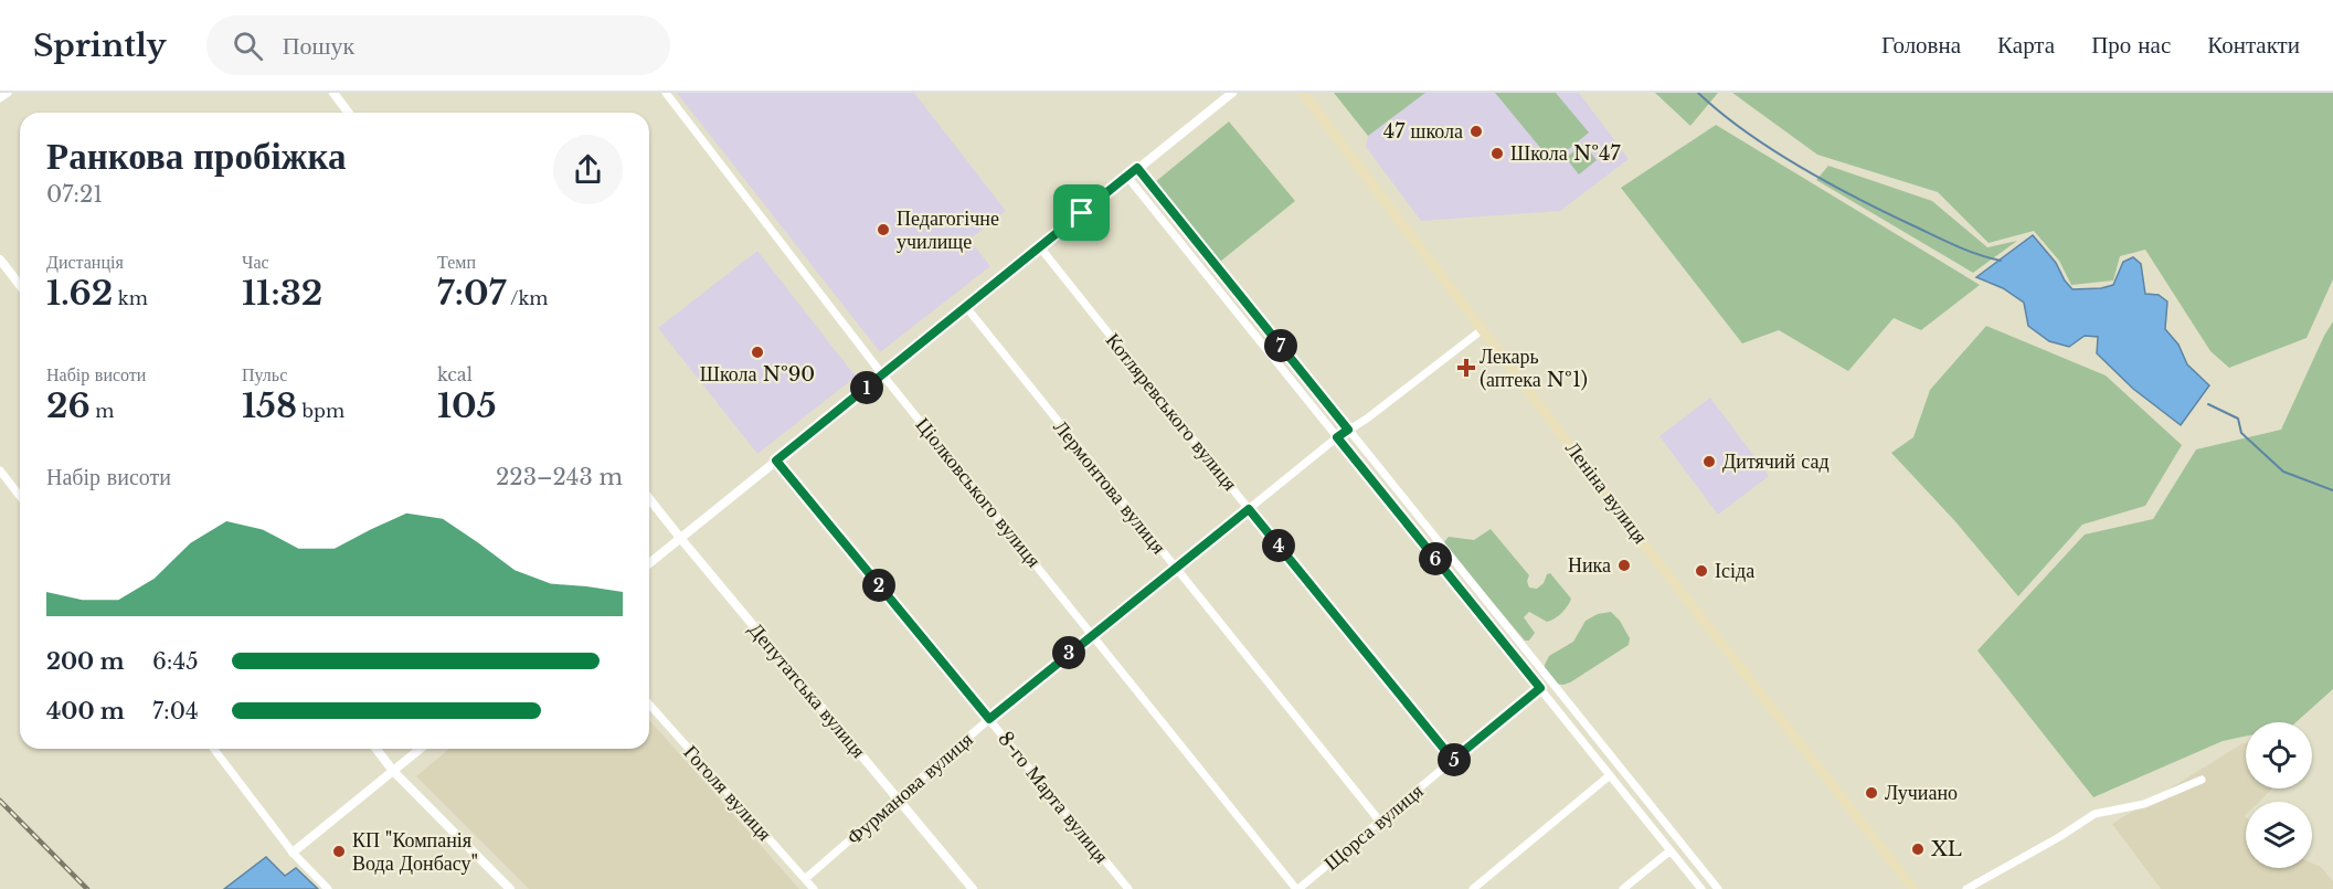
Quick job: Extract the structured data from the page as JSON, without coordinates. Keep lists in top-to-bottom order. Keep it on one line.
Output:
{"streets":{"main road":["Леніна вулиця"],"street":["Котляревського вулиця","Лермонтова вулиця","Ціолковського вулиця","Депутатська вулиця","Фурманова вулиця","Гоголя вулиця","8-го Марта вулиця","Щорса вулиця"]},"crossings":[["Котляревського вулиця","Фурманова вулиця"],["Котляревського вулиця","Щорса вулиця"],["Лермонтова вулиця","Фурманова вулиця"],["Лермонтова вулиця","Щорса вулиця"],["Ціолковського вулиця","Фурманова вулиця"],["Ціолковського вулиця","Щорса вулиця"],["Леніна вулиця","Фурманова вулиця"],["Депутатська вулиця","Фурманова вулиця"],["Фурманова вулиця","Гоголя вулиця"],["Фурманова вулиця","8-го Марта вулиця"]],"places":{"other":["47 школа","Школа №47","Педагогічне училище","Школа №90","Дитячий сад","Ника","Ісіда","Лучиано","XL","КП \"Компанія Вода Донбасу\""],"health":["Лекарь (аптека №1)"]},"page":{"header":"Sprintly","search":"Пошук","nav":["Головна","Карта","Про нас","Контакти"],"heading":["Ранкова пробіжка","07:21"],"stats":[["Дистанція","1.62 km"],["Час","11:32"],["Темп","7:07 /km"],["Набір висоти","26 m"],["Пульс","158 bpm"],["kcal","105"]],"pins":["7","1","4","6","2","3","5"],"chart":["Набір висоти","223–243 m"],"list":[{"name":"200 m","note":"6:45"},{"name":"400 m","note":"7:04"}]}}
